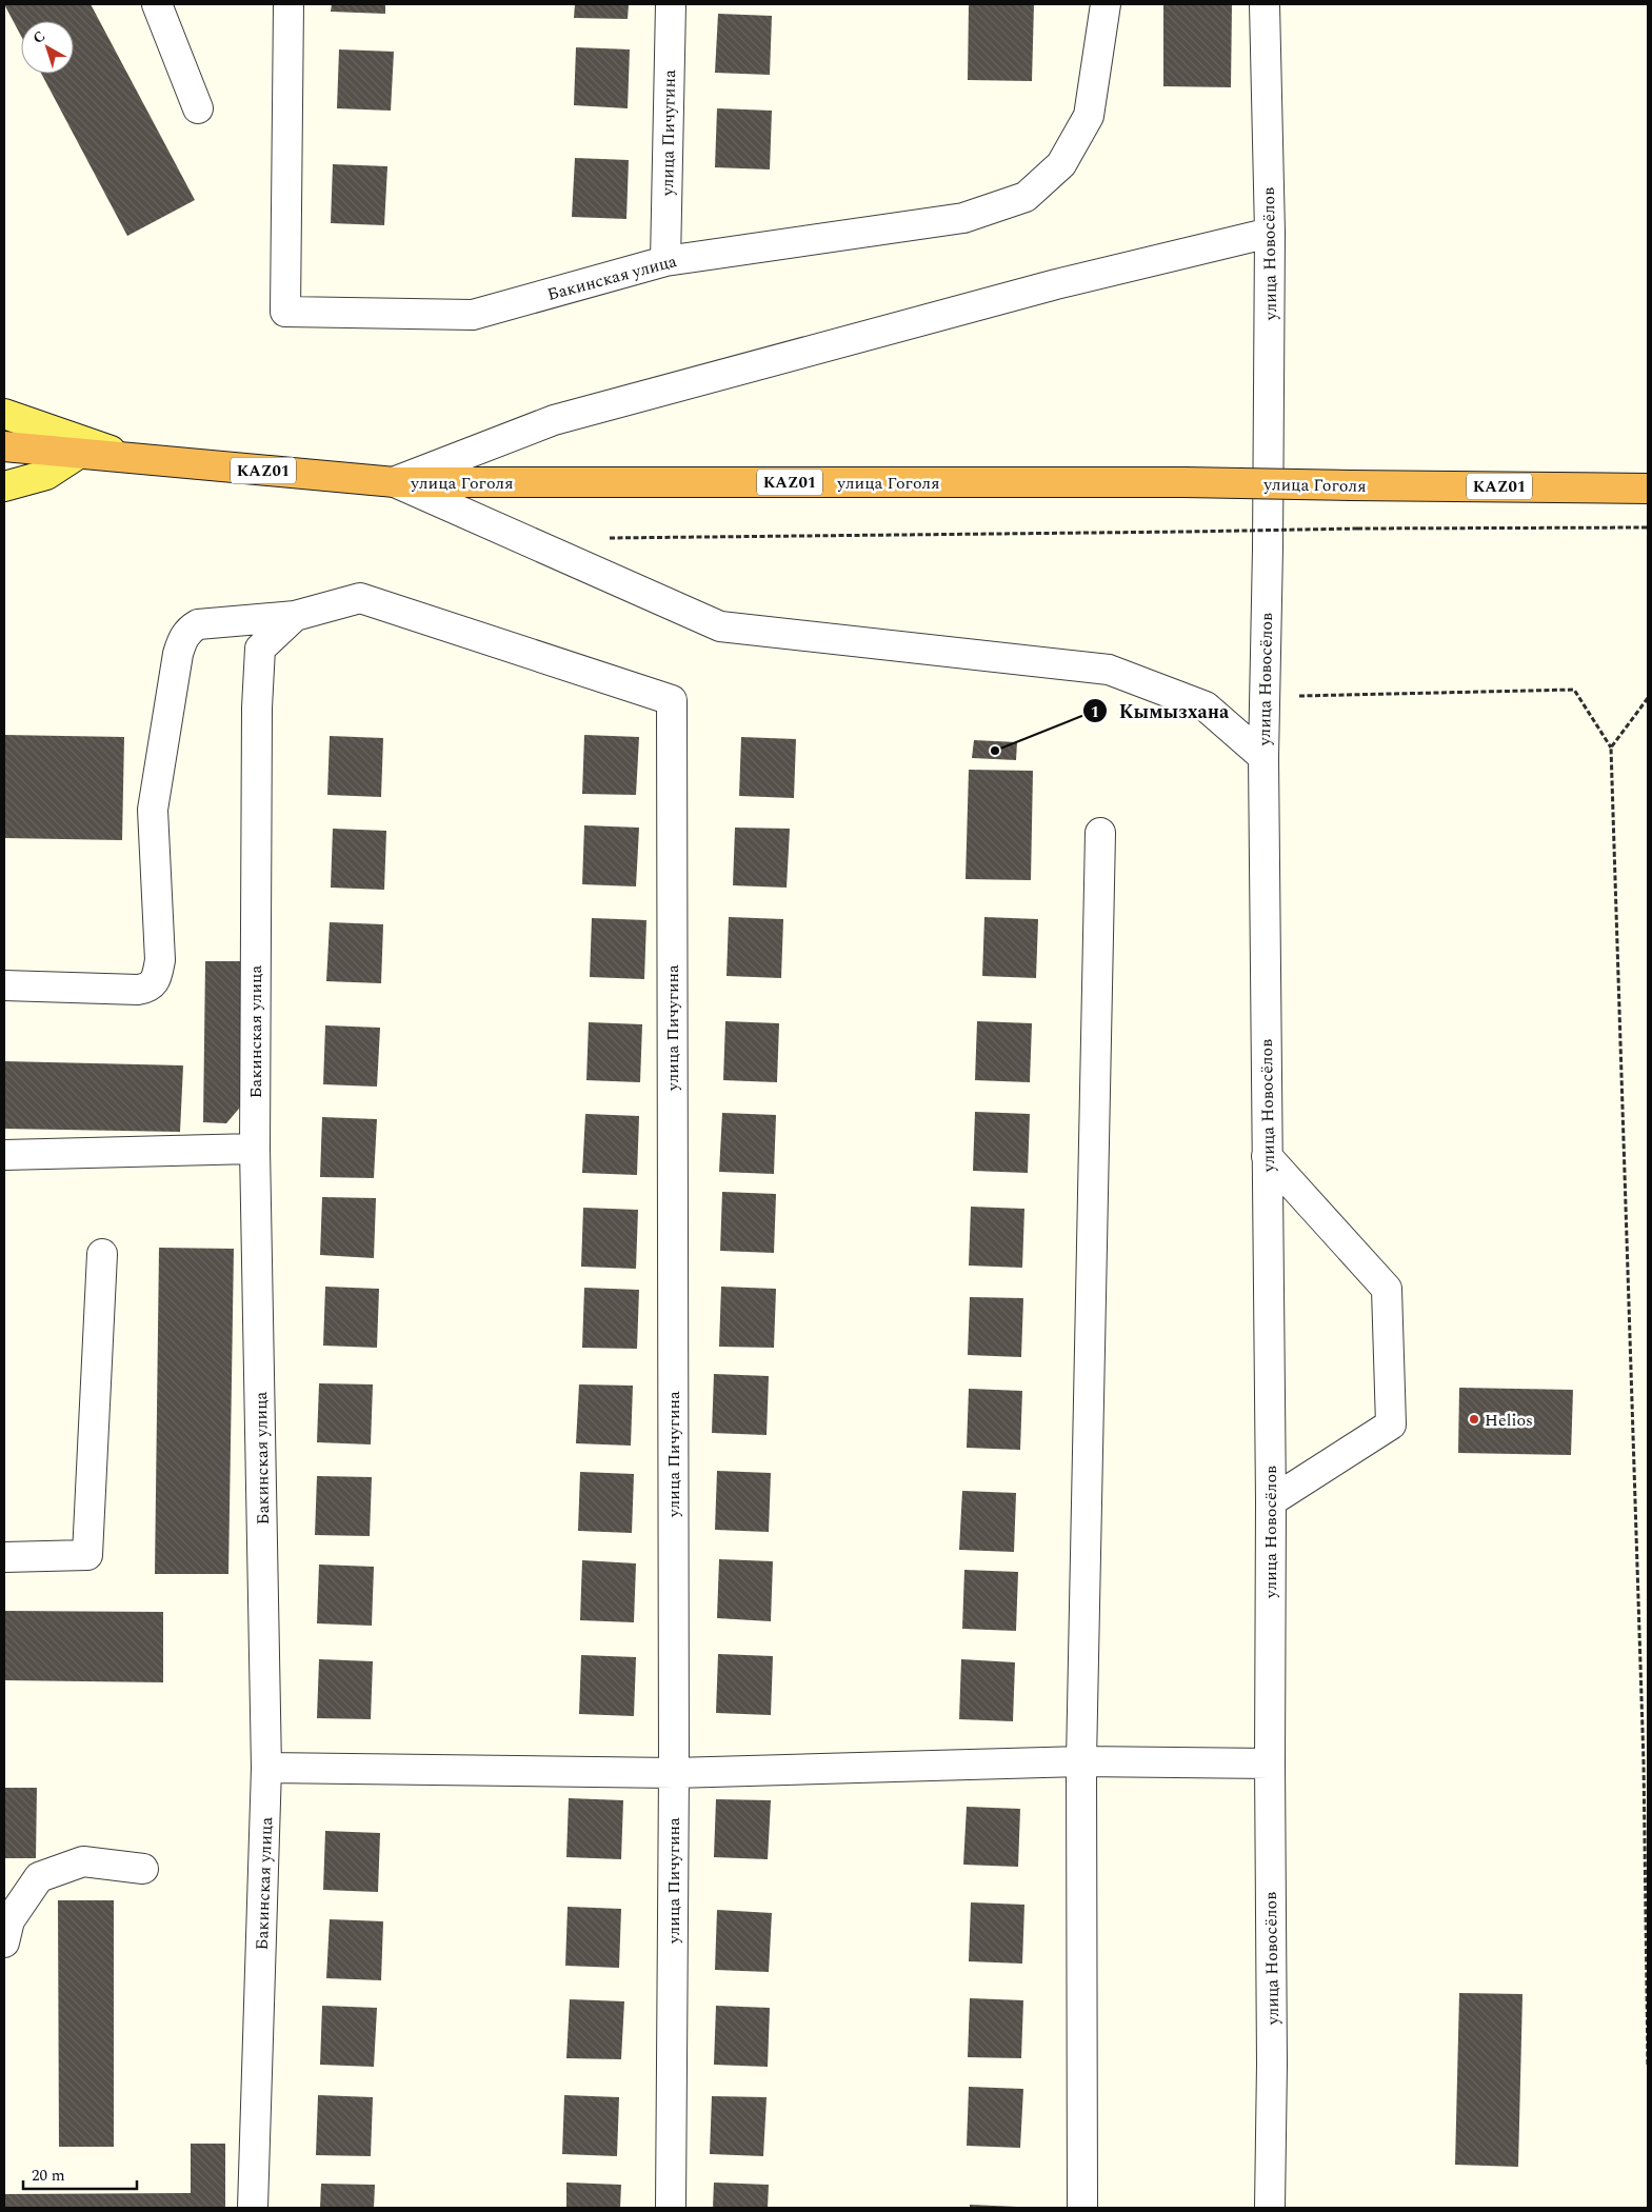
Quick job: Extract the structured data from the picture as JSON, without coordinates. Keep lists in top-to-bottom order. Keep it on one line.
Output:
{"streets":{"highway":["KАZ01","улица Гоголя"],"street":["улица Пичугина","улица Новосёлов","Бакинская улица"]},"crossings":[["улица Пичугина","Бакинская улица"]],"places":["Кымызхана","Helios"],"scale_bar":"20 m","north":"top left"}
